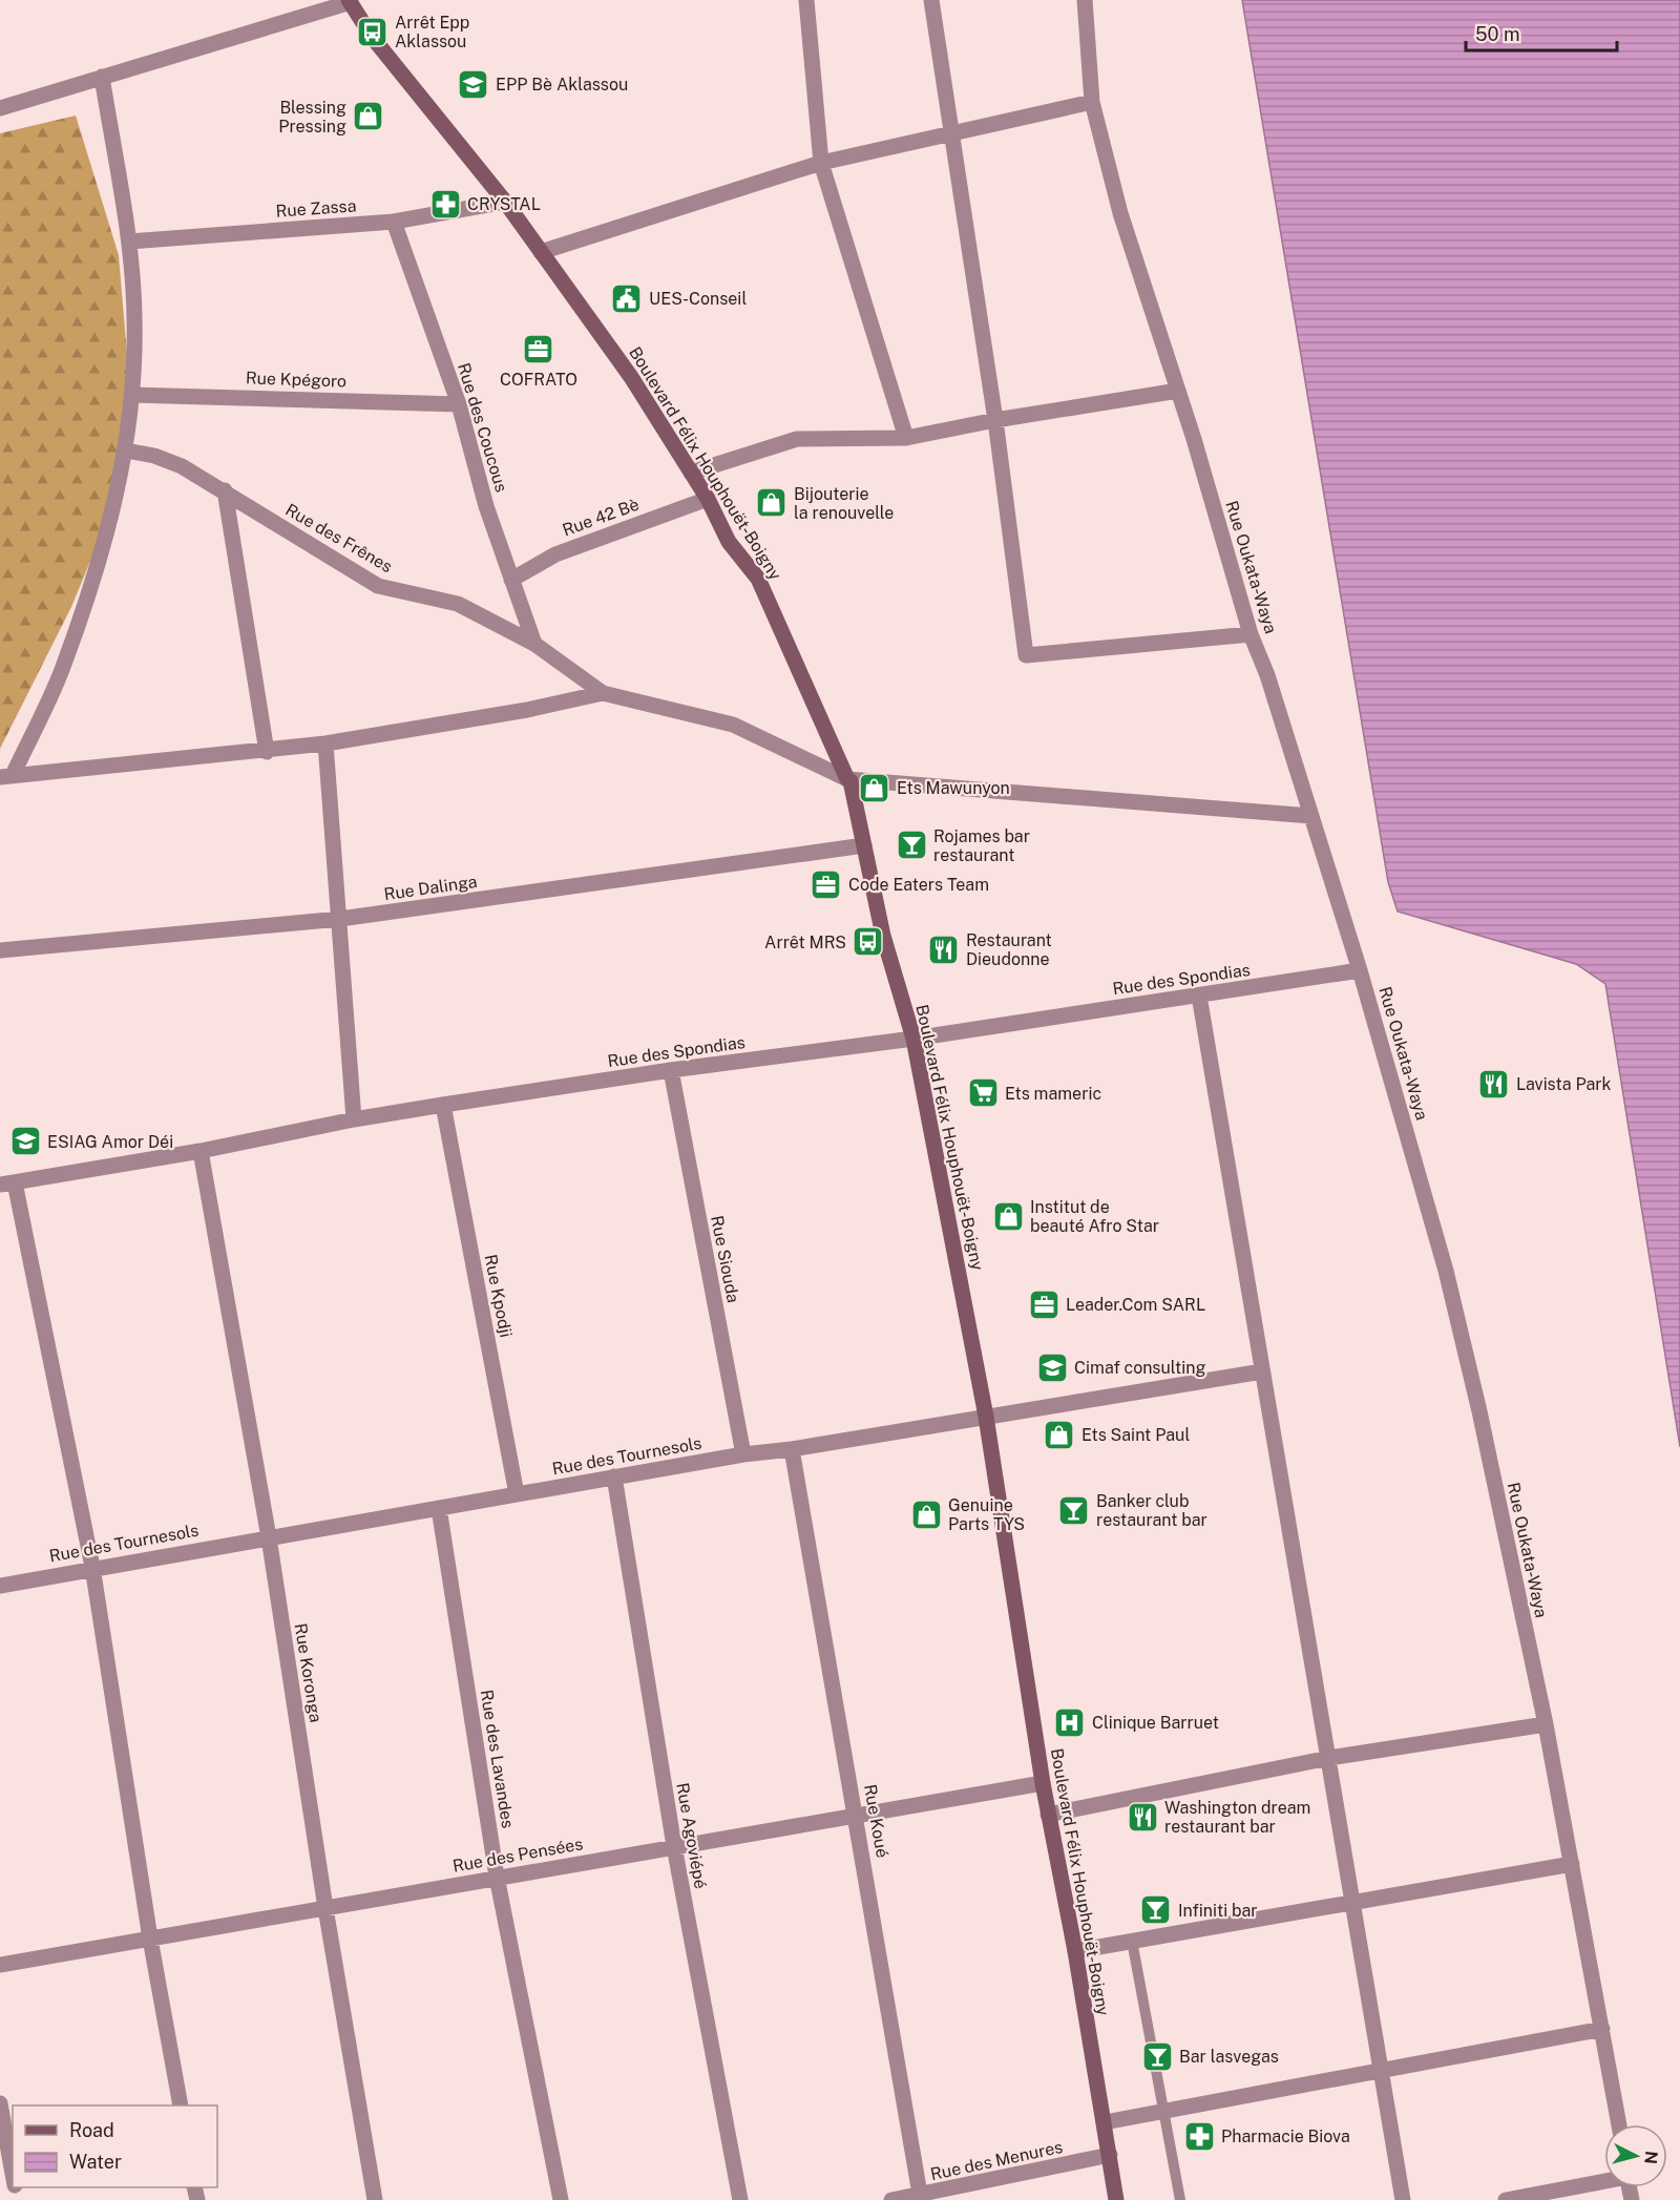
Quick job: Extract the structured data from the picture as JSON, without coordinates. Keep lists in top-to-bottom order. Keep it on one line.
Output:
{"streets":{"street":["Rue Zassa","Rue Kpégoro","Rue des Coucous","Boulevard Félix Houphouët-Boigny","Rue 42 Bè","Rue des Frênes","Rue Oukata-Waya","Rue Dalinga","Rue des Spondias","Rue Siouda","Rue Kpodji","Rue des Tournesols","Rue Koronga","Rue des Lavandes","Rue Koué","Rue Agoviépé","Rue des Pensées","Rue des Menures"]},"crossings":[["Rue Zassa","Rue des Coucous"],["Rue Zassa","Boulevard Félix Houphouët-Boigny"],["Rue Kpégoro","Rue des Coucous"],["Rue des Coucous","Rue 42 Bè"],["Rue des Coucous","Rue des Frênes"],["Boulevard Félix Houphouët-Boigny","Rue 42 Bè"],["Boulevard Félix Houphouët-Boigny","Rue des Frênes"],["Boulevard Félix Houphouët-Boigny","Rue Dalinga"],["Boulevard Félix Houphouët-Boigny","Rue des Spondias"],["Boulevard Félix Houphouët-Boigny","Rue des Tournesols"],["Boulevard Félix Houphouët-Boigny","Rue des Pensées"],["Boulevard Félix Houphouët-Boigny","Rue des Menures"],["Rue Oukata-Waya","Rue des Spondias"],["Rue des Spondias","Rue Siouda"],["Rue des Spondias","Rue Kpodji"],["Rue des Spondias","Rue Koronga"],["Rue Siouda","Rue des Tournesols"],["Rue Kpodji","Rue des Tournesols"],["Rue des Tournesols","Rue Koronga"],["Rue des Tournesols","Rue des Lavandes"],["Rue des Tournesols","Rue Koué"],["Rue des Tournesols","Rue Agoviépé"],["Rue Koronga","Rue des Pensées"],["Rue des Lavandes","Rue des Pensées"],["Rue Koué","Rue des Pensées"],["Rue Koué","Rue des Menures"],["Rue Agoviépé","Rue des Pensées"]],"places":{"bus stop":["Arrêt Epp Aklassou","Arrêt MRS"],"school or university":["EPP Bè Aklassou","ESIAG Amor Déi","Cimaf consulting"],"shop":["Blessing Pressing","Bijouterie la renouvelle","Ets Mawunyon","Institut de beauté Afro Star","Ets Saint Paul","Genuine Parts TYS"],"pharmacy":["CRYSTAL","Pharmacie Biova"],"public building":["UES-Conseil"],"office":["COFRATO","Code Eaters Team","Leader.Com SARL"],"bar":["Rojames bar restaurant","Banker club restaurant bar","Infiniti bar","Bar lasvegas"],"restaurant":["Restaurant Dieudonne","Lavista Park","Washington dream restaurant bar"],"supermarket":["Ets mameric"],"hospital":["Clinique Barruet"]},"legend":["Road","Water"],"scale_bar":"50 m","north":"right"}
